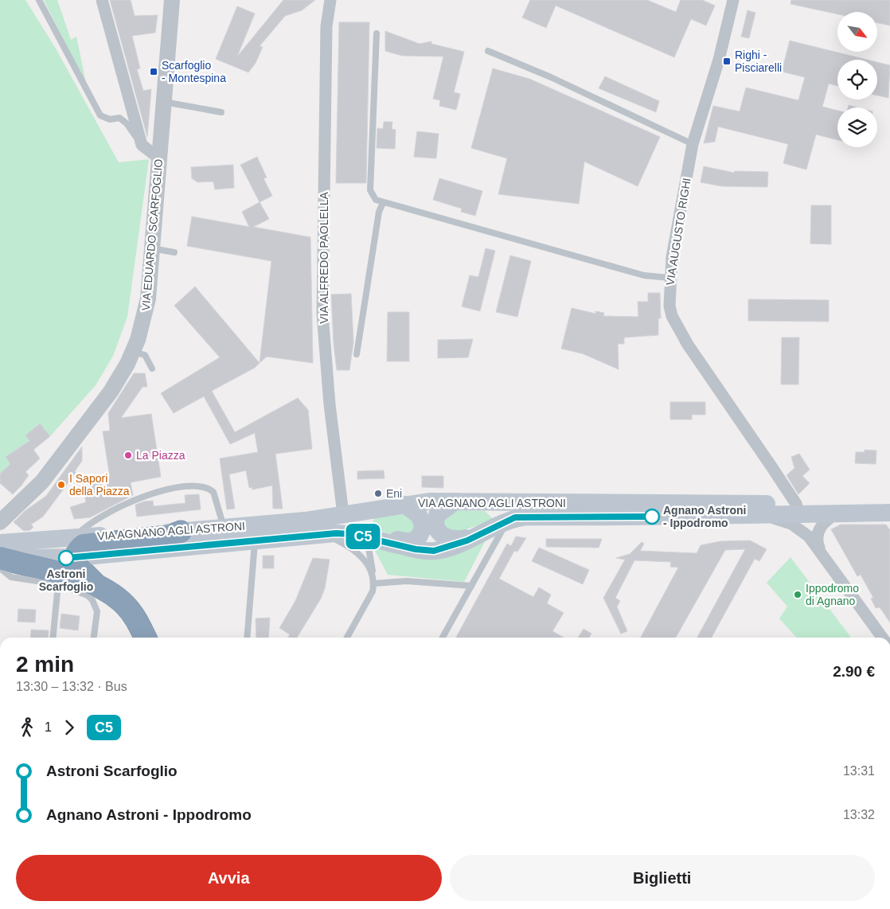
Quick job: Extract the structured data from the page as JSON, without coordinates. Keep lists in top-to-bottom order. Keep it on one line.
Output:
{"streets":{"main road":["VIA AGNANO AGLI ASTRONI"],"street":["VIA AUGUSTO RIGHI","VIA EDUARDO SCARFOGLIO","VIA ALFREDO PAOLELLA"]},"crossings":[["VIA AUGUSTO RIGHI","VIA AGNANO AGLI ASTRONI"],["VIA ALFREDO PAOLELLA","VIA AGNANO AGLI ASTRONI"]],"places":{"transit":["Righi - Pisciarelli","Scarfoglio - Montespina"],"other":["La Piazza","I Sapori della Piazza","Eni","Agnano Astroni - Ippodromo","Astroni Scarfoglio","Ippodromo di Agnano"]},"lines":["bus line C5"],"north":"bottom right","page":{"on_map":"C5","heading":["2 min","13:30 – 13:32 · Bus","2.90 €"],"legs":["1","C5"],"list":[{"name":"Astroni Scarfoglio","value":"13:31"},{"name":"Agnano Astroni - Ippodromo","value":"13:32"}],"buttons":["Avvia","Biglietti"]}}
